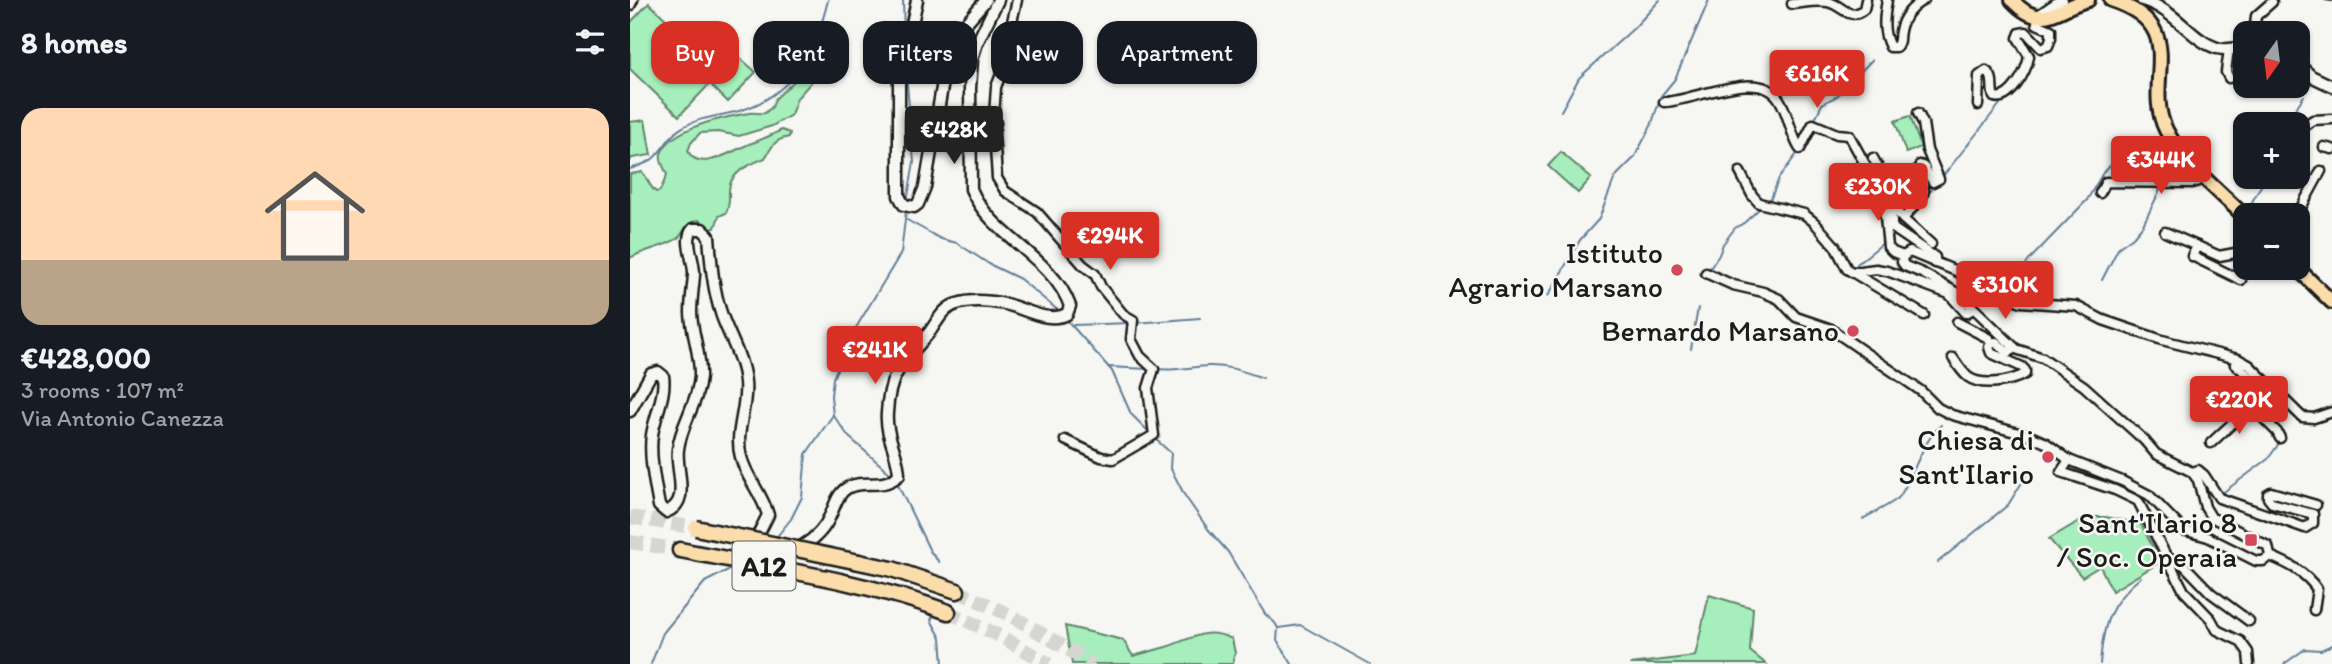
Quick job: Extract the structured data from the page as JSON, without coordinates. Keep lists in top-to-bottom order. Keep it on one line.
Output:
{"streets":{"highway":["A12"]},"places":{"other":["Istituto Agrario Marsano","Bernardo Marsano","Chiesa di Sant'Ilario"],"transit":["Sant'Ilario 8 / Soc. Operaia"]},"north":"bottom","page":{"heading":"8 homes","map_buttons":["+","−"],"chip":["Buy","Rent","Filters","New","Apartment"],"price":["€616K","€428K","€344K","€230K","€294K","€310K","€241K","€220K"],"list":[{"name":"€428,000","note":"3 rooms · 107 m² · Via Antonio Canezza"}]}}
